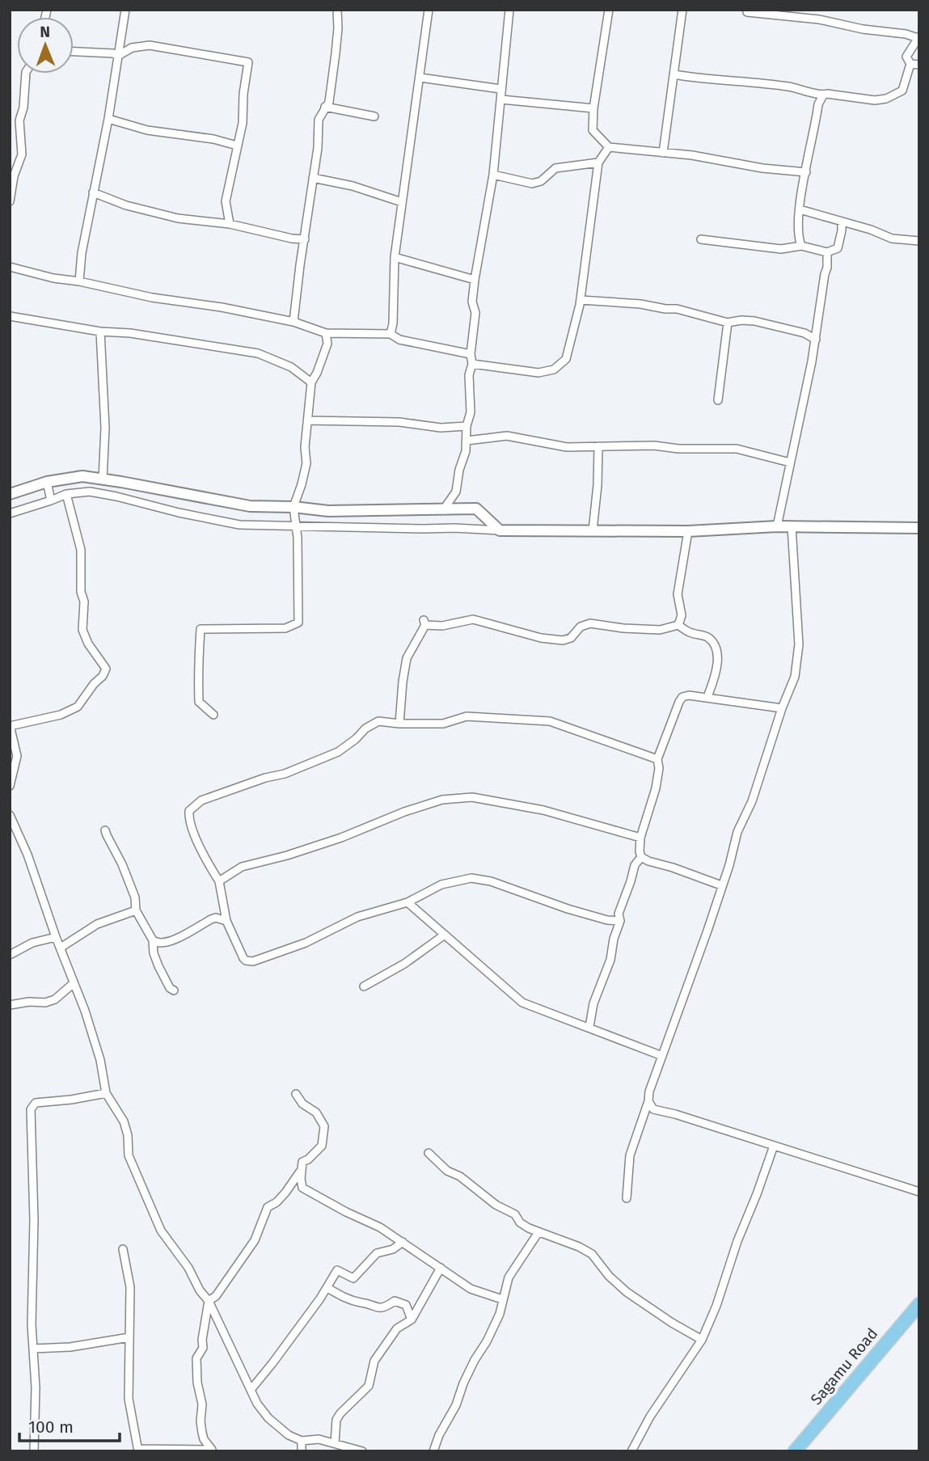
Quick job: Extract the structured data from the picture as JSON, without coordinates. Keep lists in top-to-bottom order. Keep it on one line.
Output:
{"streets":{"highway":["Sagamu Road"]},"scale_bar":"100 m","north":"top"}
